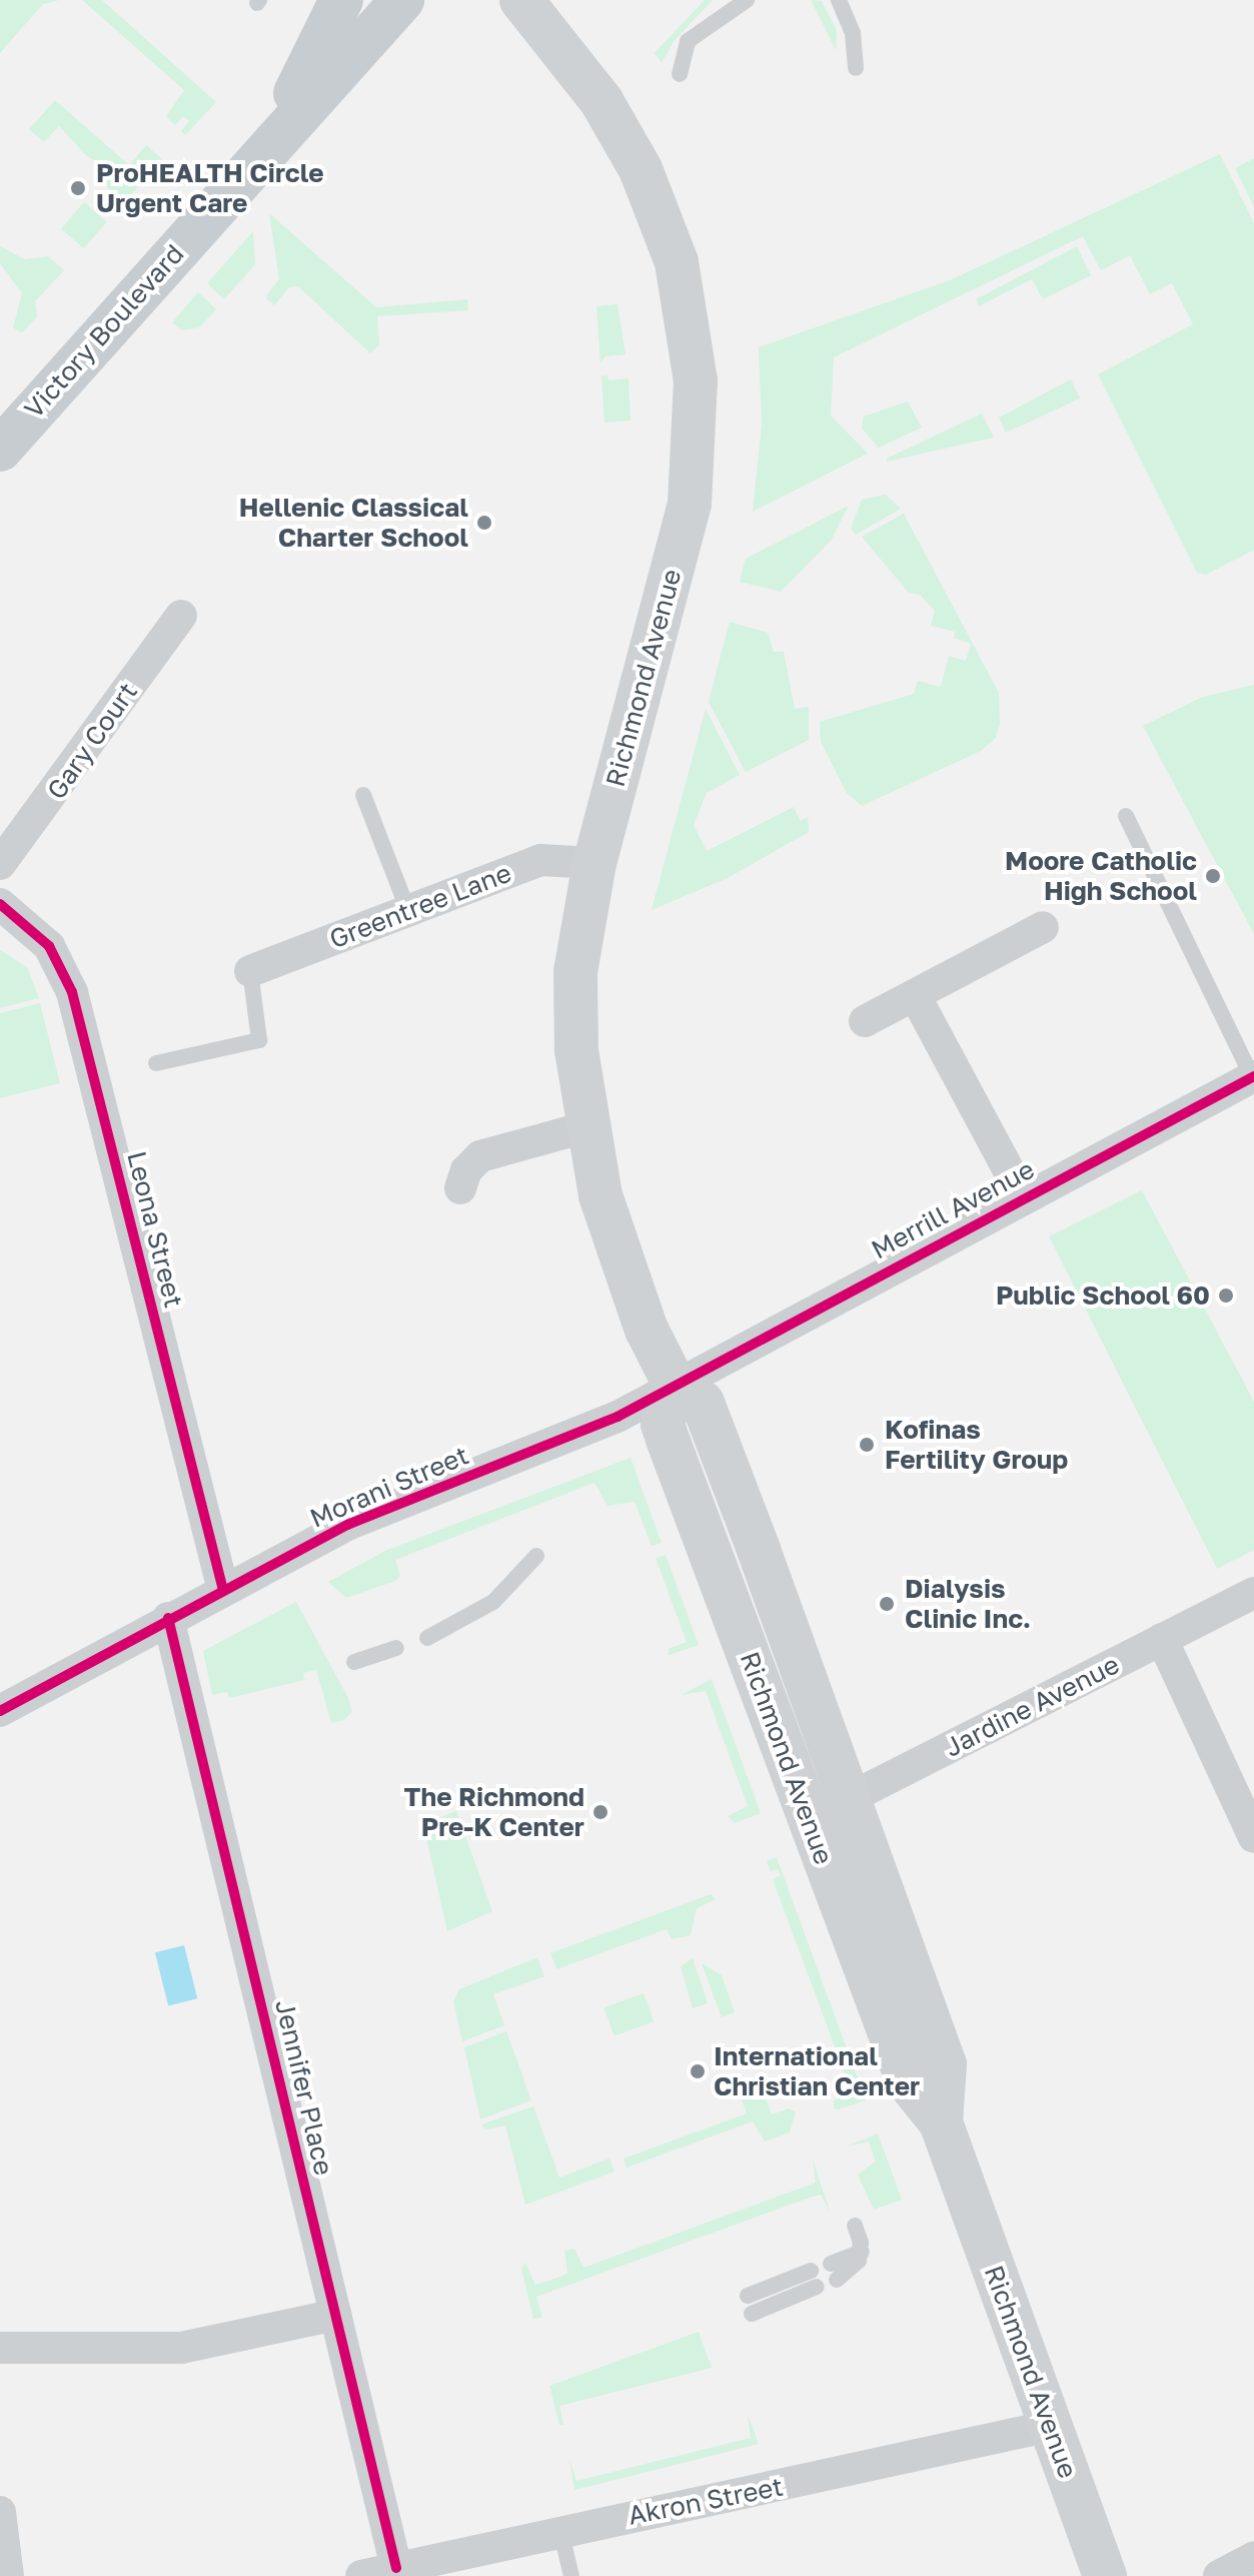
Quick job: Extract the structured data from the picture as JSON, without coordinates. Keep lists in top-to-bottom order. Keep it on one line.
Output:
{"streets":{"main road":["Victory Boulevard","Richmond Avenue"],"street":["Gary Court","Greentree Lane","Merrill Avenue","Leona Street","Morani Street","Jardine Avenue","Jennifer Place","Akron Street"]},"crossings":[["Richmond Avenue","Greentree Lane"],["Richmond Avenue","Merrill Avenue"],["Richmond Avenue","Morani Street"],["Richmond Avenue","Jardine Avenue"],["Richmond Avenue","Akron Street"],["Merrill Avenue","Morani Street"],["Leona Street","Morani Street"],["Morani Street","Jennifer Place"],["Jennifer Place","Akron Street"]],"places":["ProHEALTH Circle Urgent Care","Hellenic Classical Charter School","Moore Catholic High School","Public School 60","Kofinas Fertility Group","Dialysis Clinic Inc.","The Richmond Pre-K Center","International Christian Center"]}
